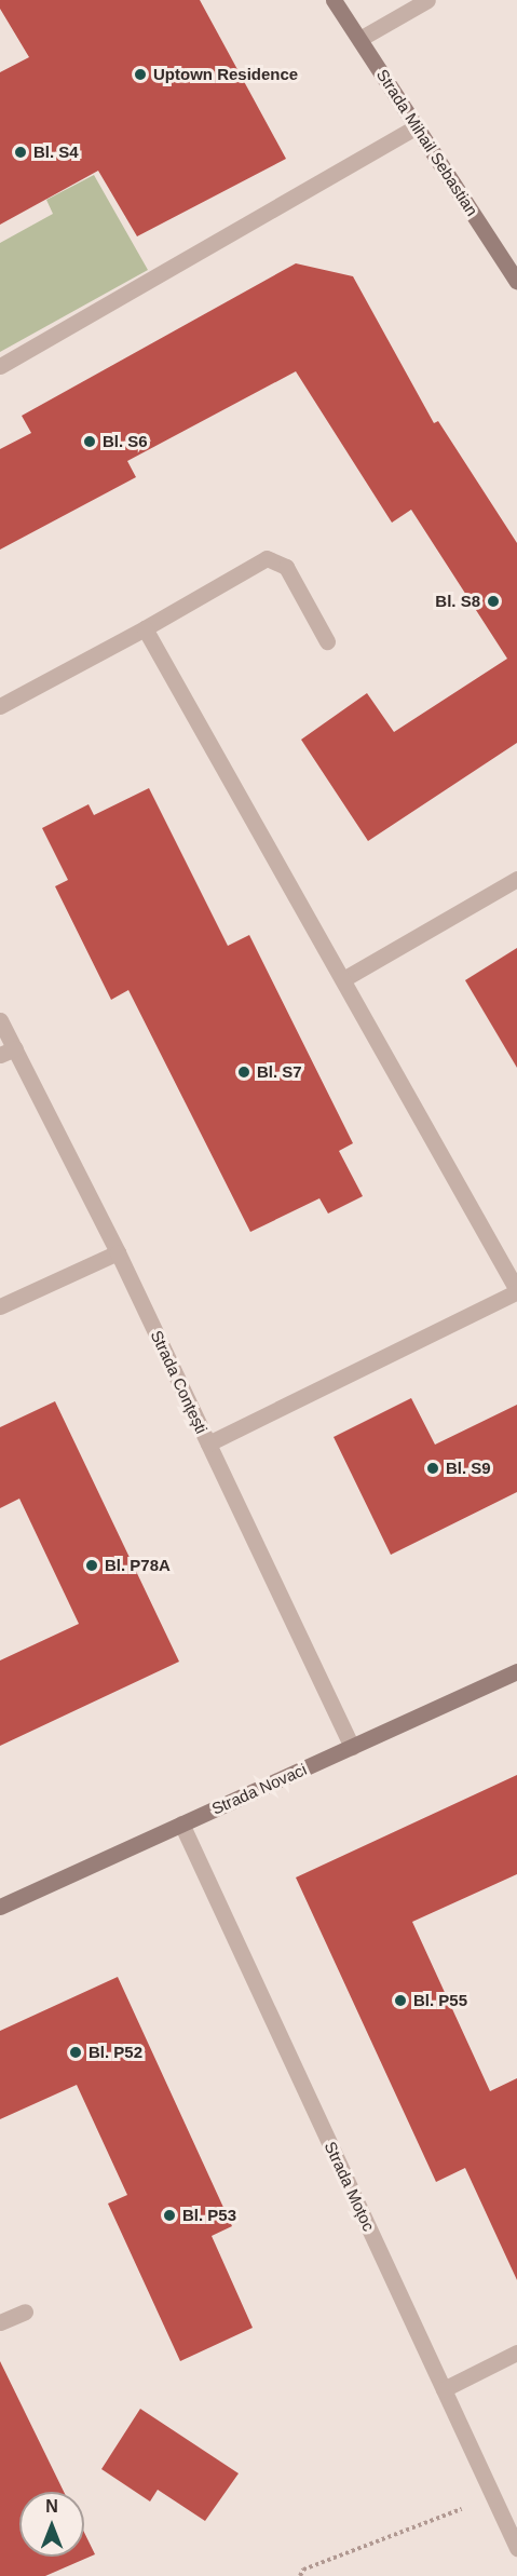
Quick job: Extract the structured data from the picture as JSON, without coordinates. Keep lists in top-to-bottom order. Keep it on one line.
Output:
{"streets":{"street":["Strada Mihail Sebastian","Strada Conțești","Strada Novaci","Strada Moțoc"]},"crossings":[["Strada Conțești","Strada Novaci"],["Strada Novaci","Strada Moțoc"]],"places":["Uptown Residence","Bl. S4","Bl. S6","Bl. S8","Bl. S7","Bl. S9","Bl. P78A","Bl. P55","Bl. P52","Bl. P53"],"north":"top"}
